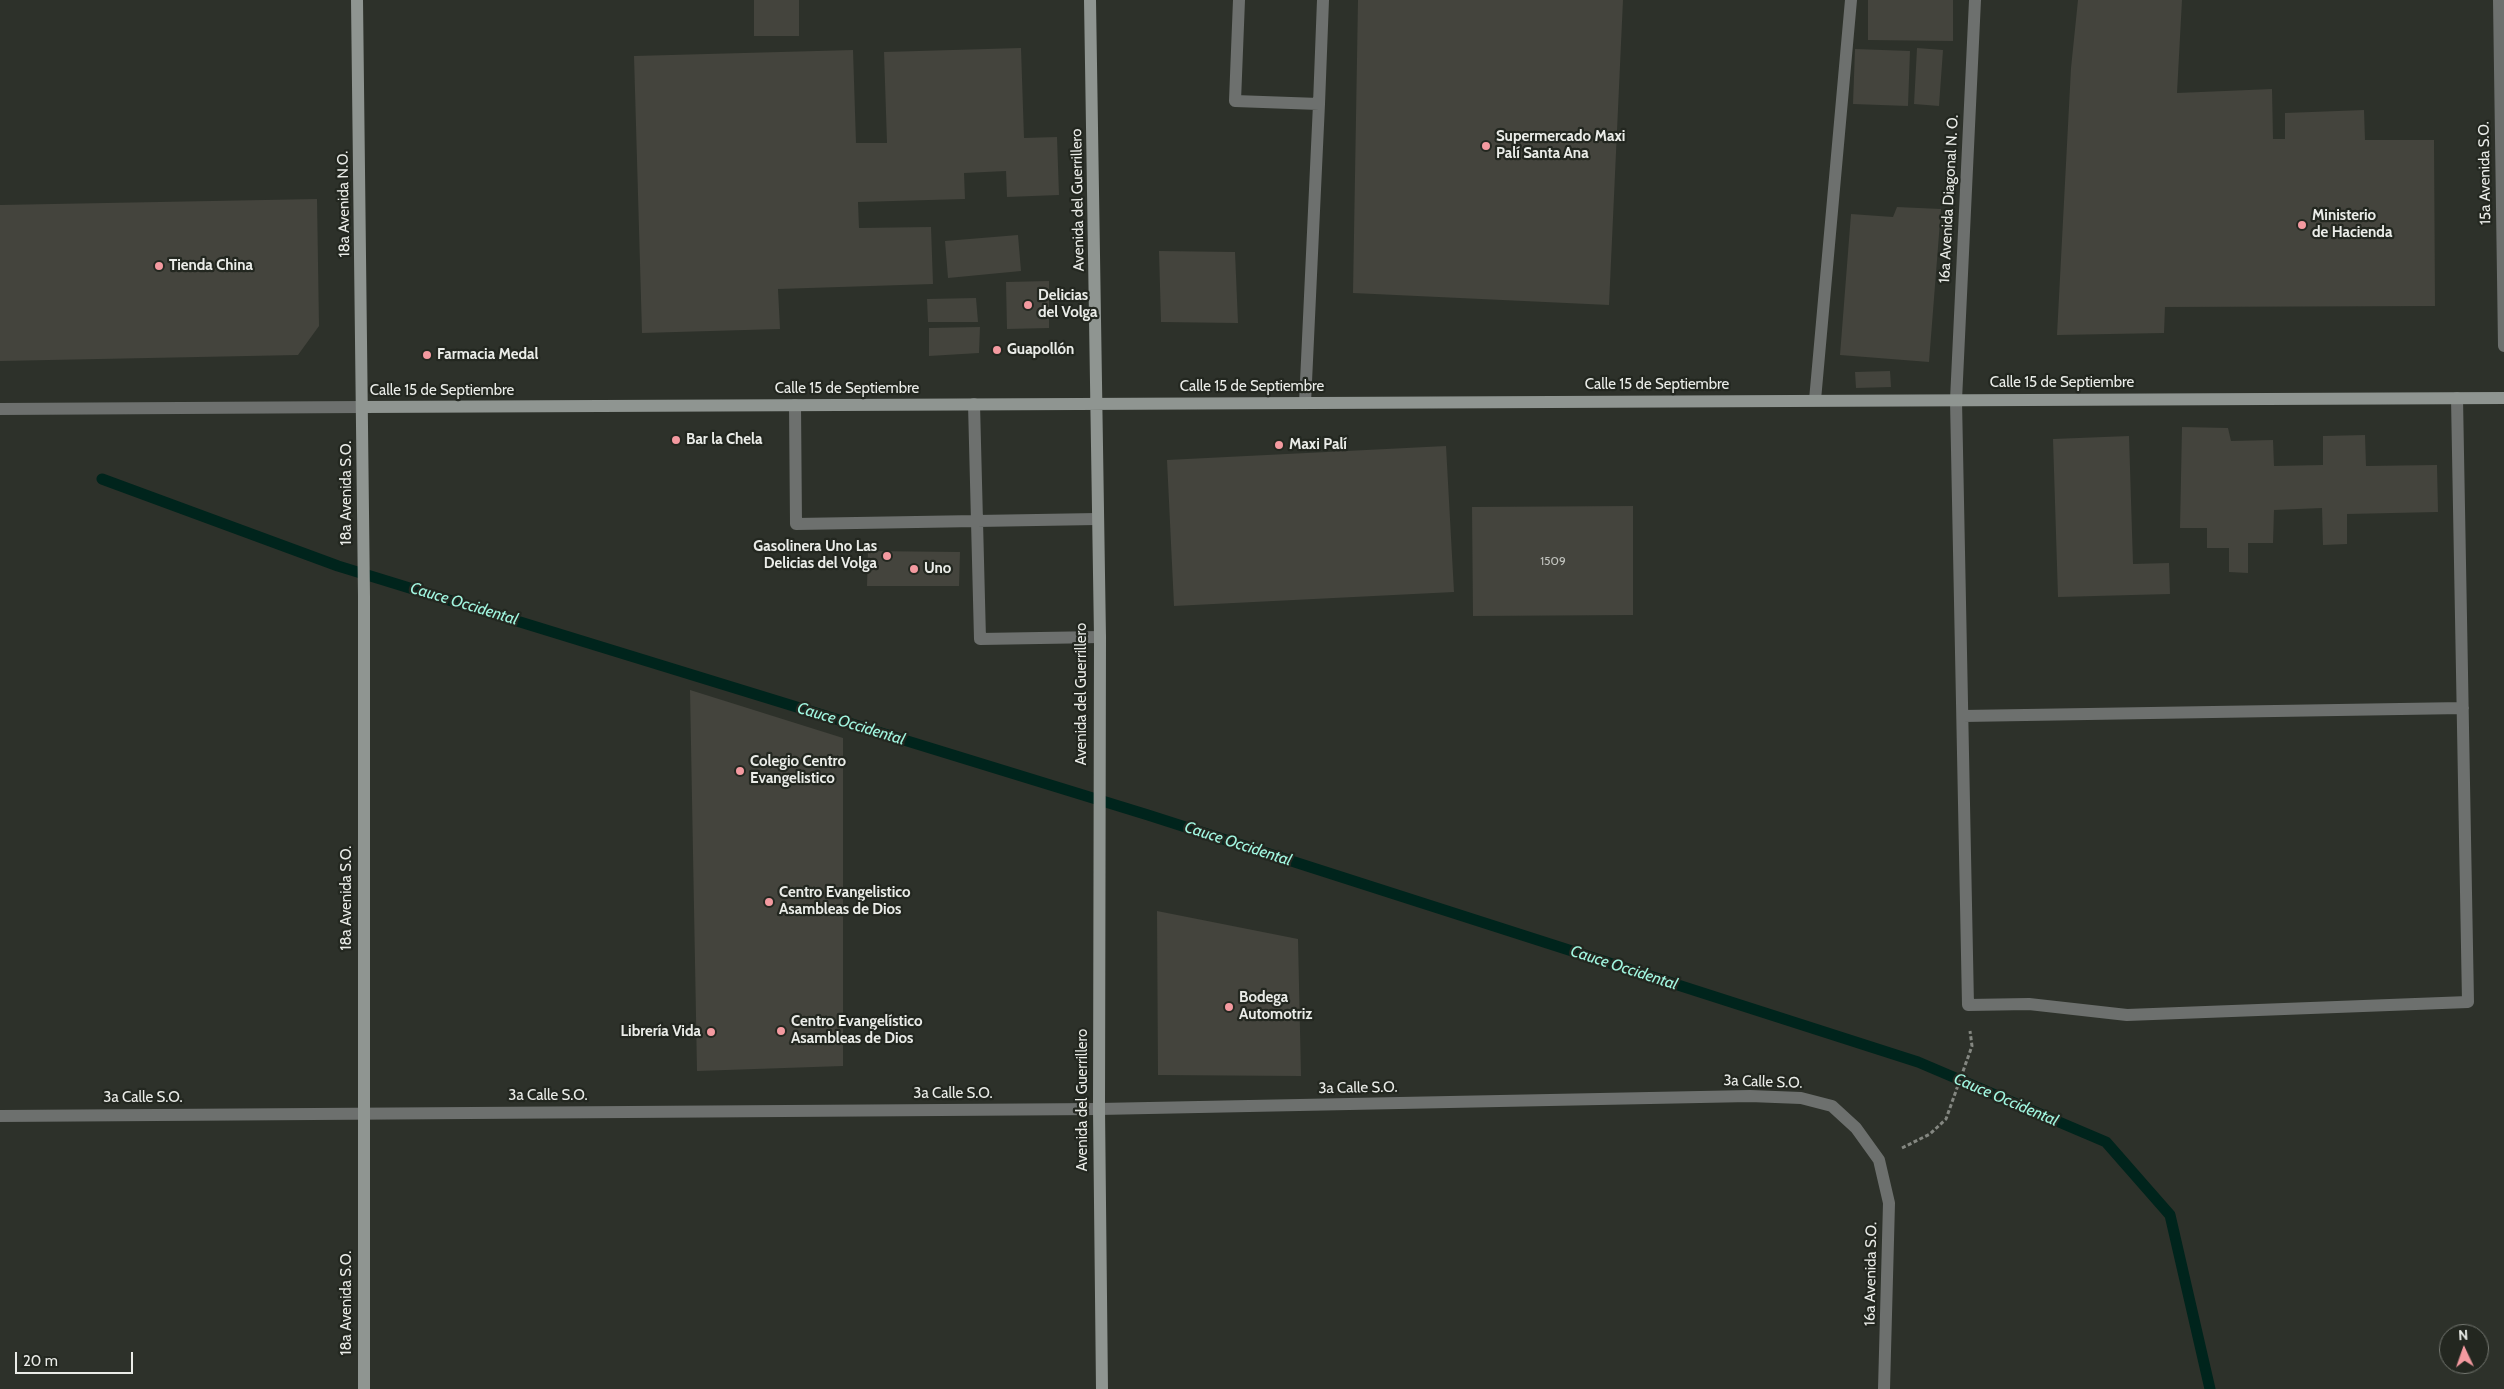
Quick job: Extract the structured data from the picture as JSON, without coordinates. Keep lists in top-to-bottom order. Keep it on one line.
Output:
{"streets":{"street":["15a Avenida S.O.","16a Avenida Diagonal N. O.","Avenida del Guerrillero","18a Avenida N.O.","Calle 15 de Septiembre","18a Avenida S.O.","3a Calle S.O.","16a Avenida S.O."]},"crossings":[["16a Avenida Diagonal N. O.","Calle 15 de Septiembre"],["Avenida del Guerrillero","Calle 15 de Septiembre"],["Avenida del Guerrillero","3a Calle S.O."],["18a Avenida N.O.","Calle 15 de Septiembre"],["18a Avenida N.O.","18a Avenida S.O."],["Calle 15 de Septiembre","18a Avenida S.O."],["18a Avenida S.O.","3a Calle S.O."],["3a Calle S.O.","16a Avenida S.O."]],"water":["Cauce Occidental"],"places":["Supermercado Maxi Palí Santa Ana","Ministerio de Hacienda","Tienda China","Delicias del Volga","Guapollón","Farmacia Medal","Bar la Chela","Maxi Palí","Gasolinera Uno Las Delicias del Volga","Uno","Colegio Centro Evangelistico","Centro Evangelistico Asambleas de Dios","Bodega Automotriz","Centro Evangelístico Asambleas de Dios","Librería Vida"],"house_numbers":["1509"],"scale_bar":"20 m","north":"top"}
